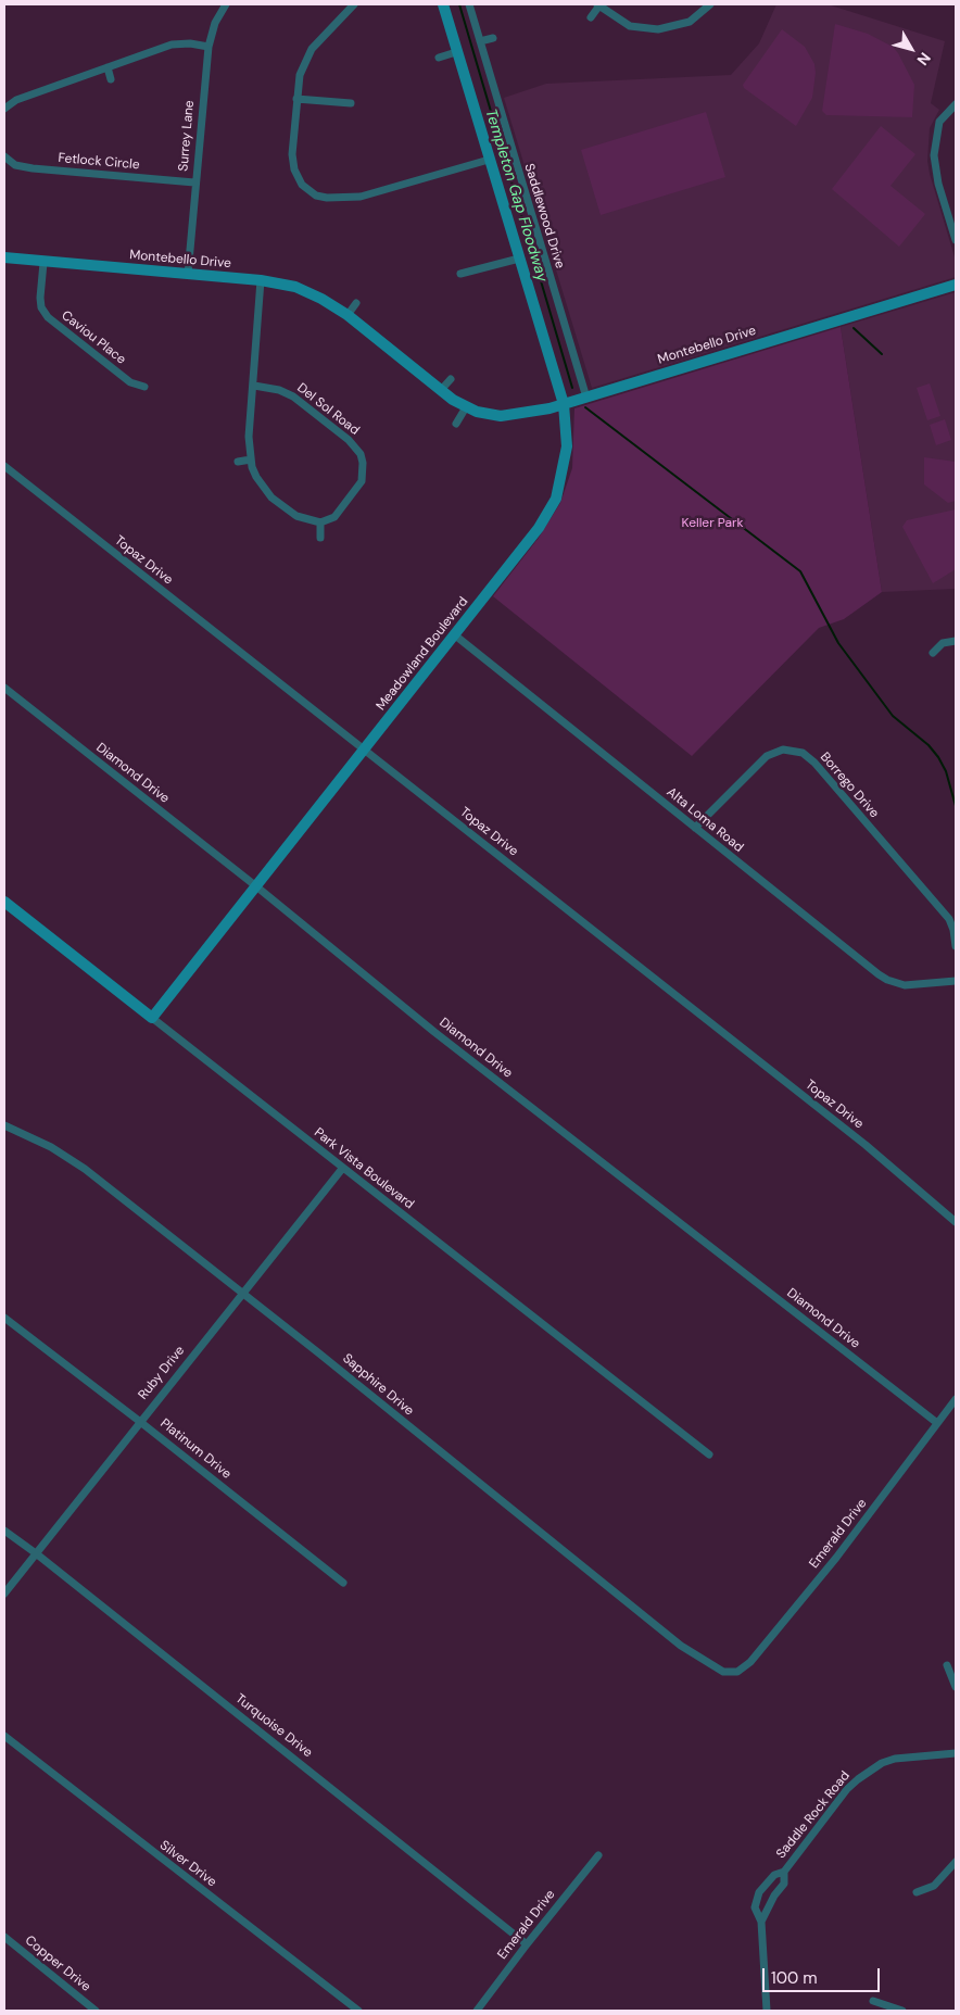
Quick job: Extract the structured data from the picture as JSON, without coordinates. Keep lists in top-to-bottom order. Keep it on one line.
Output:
{"streets":{"street":["Surrey Lane","Fetlock Circle","Saddlewood Drive","Montebello Drive","Caviou Place","Del Sol Road","Topaz Drive","Meadowland Boulevard","Diamond Drive","Borrego Drive","Alta Loma Road","Park Vista Boulevard","Ruby Drive","Sapphire Drive","Platinum Drive","Emerald Drive","Turquoise Drive","Saddle Rock Road","Silver Drive","Copper Drive"]},"crossings":[["Surrey Lane","Fetlock Circle"],["Surrey Lane","Montebello Drive"],["Saddlewood Drive","Montebello Drive"],["Montebello Drive","Caviou Place"],["Montebello Drive","Meadowland Boulevard"],["Topaz Drive","Meadowland Boulevard"],["Meadowland Boulevard","Diamond Drive"],["Meadowland Boulevard","Alta Loma Road"],["Meadowland Boulevard","Park Vista Boulevard"],["Diamond Drive","Emerald Drive"],["Borrego Drive","Alta Loma Road"],["Park Vista Boulevard","Ruby Drive"],["Ruby Drive","Sapphire Drive"],["Ruby Drive","Platinum Drive"],["Ruby Drive","Turquoise Drive"],["Sapphire Drive","Emerald Drive"],["Emerald Drive","Turquoise Drive"]],"water":["Templeton Gap Floodway"],"parks":["Keller Park"],"scale_bar":"100 m","north":"bottom right"}
